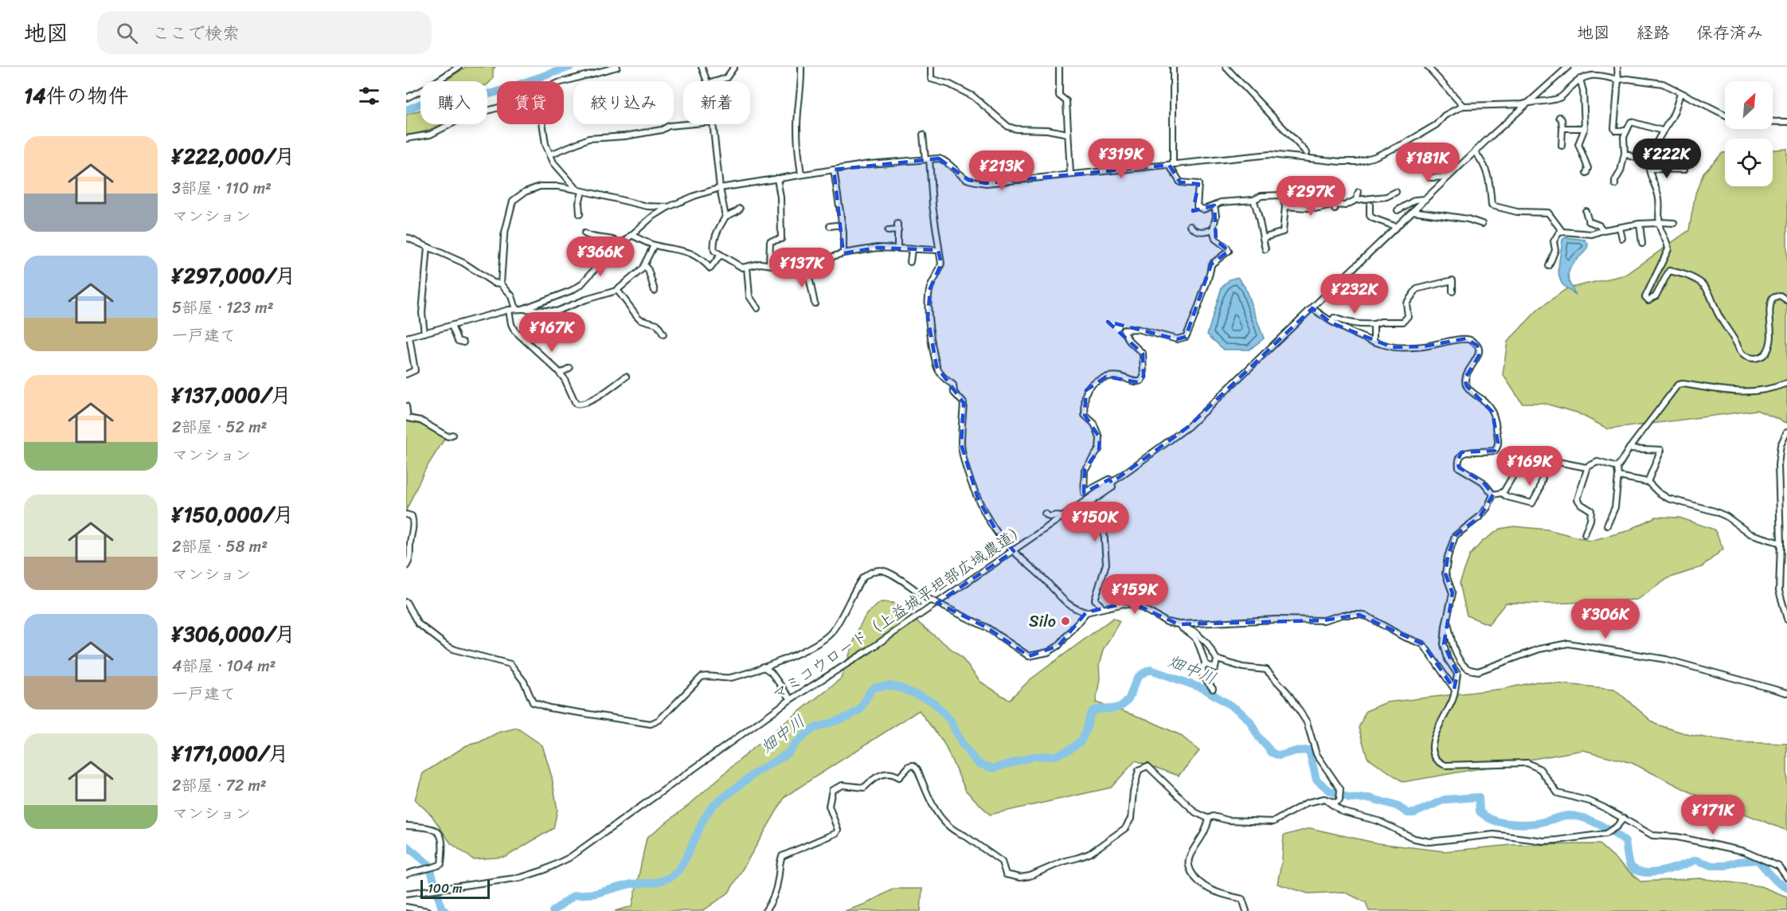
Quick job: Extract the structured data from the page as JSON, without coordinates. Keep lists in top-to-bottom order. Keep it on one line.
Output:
{"streets":{"street":["マミコウロード（上益城平坦部広域農道）"]},"water":["畑中川"],"places":["Silo"],"scale_bar":"100 m","north":"top right","page":{"header":"地図","search":"ここで検索","nav":["地図","経路","保存済み"],"heading":"14件の物件","chip":["購入","賃貸","絞り込み","新着"],"list":[{"name":"¥222,000/月","note":"3部屋 · 110 m² · マンション"},{"name":"¥297,000/月","note":"5部屋 · 123 m² · 一戸建て"},{"name":"¥137,000/月","note":"2部屋 · 52 m² · マンション"},{"name":"¥150,000/月","note":"2部屋 · 58 m² · マンション"},{"name":"¥306,000/月","note":"4部屋 · 104 m² · 一戸建て"},{"name":"¥171,000/月","note":"2部屋 · 72 m² · マンション"}],"price":["¥319K","¥222K","¥181K","¥213K","¥297K","¥366K","¥137K","¥232K","¥167K","¥169K","¥150K","¥159K","¥306K","¥171K"],"scale":"100 m"}}
